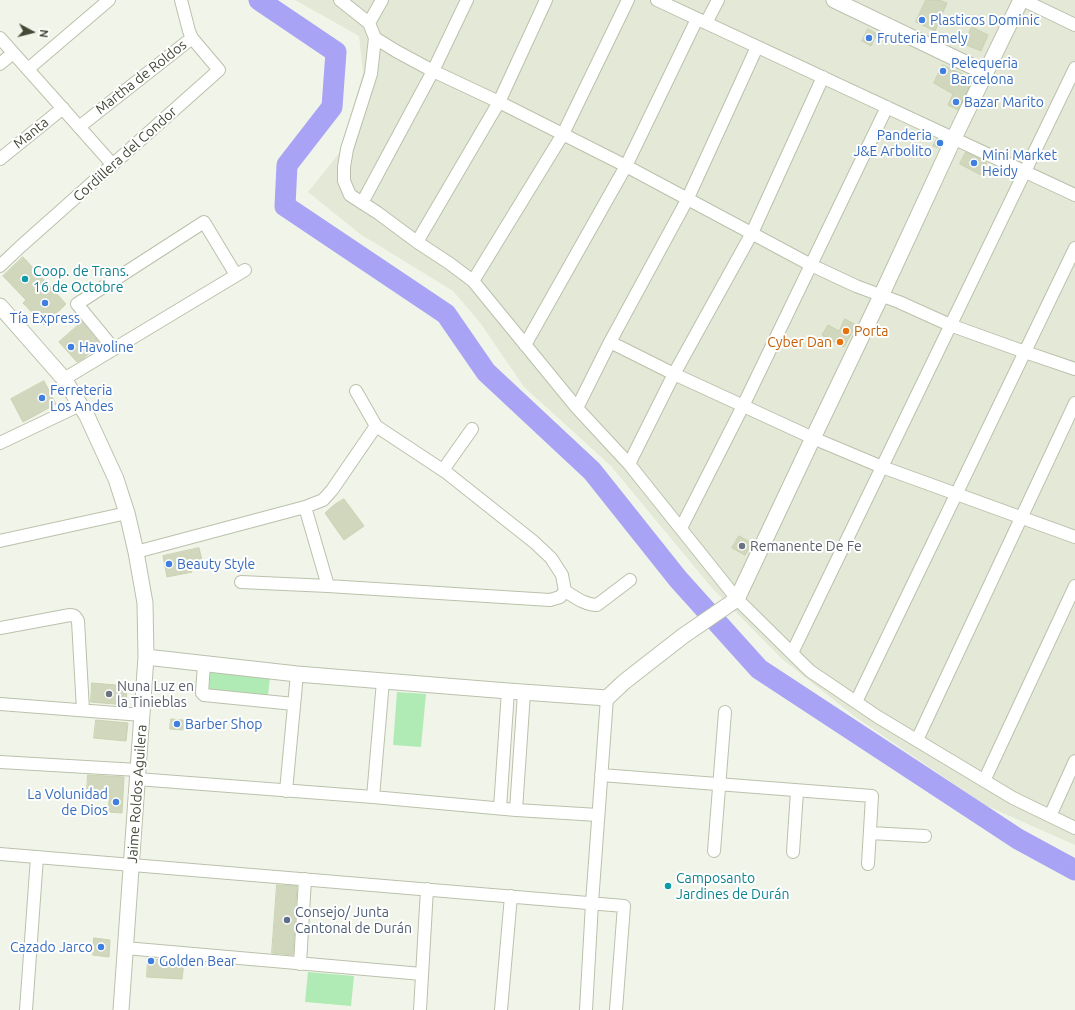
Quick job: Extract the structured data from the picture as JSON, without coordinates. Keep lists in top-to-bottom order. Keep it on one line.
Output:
{"streets":{"street":["Martha de Roldos","Manta","Cordillera del Condor","Jaime Roldos Aguilera"]},"crossings":[["Martha de Roldos","Cordillera del Condor"]],"places":["Plasticos Dominic","Fruteria Emely","Pelequeria Barcelona","Bazar Marito","Panderia J&E Arbolito","Mini Market Heidy","Coop. de Trans. 16 de Octobre","Tía Express","Porta","Cyber Dan","Havoline","Ferreteria Los Andes","Remanente De Fe","Beauty Style","Nuna Luz en la Tinieblas","Barber Shop","La Volunidad de Dios","Camposanto Jardines de Durán","Consejo/ Junta Cantonal de Durán","Cazado Jarco","Golden Bear"],"north":"right"}
